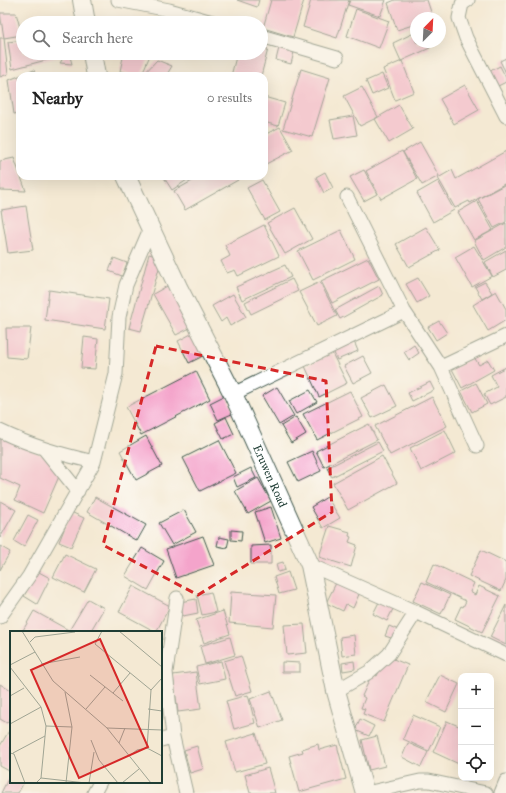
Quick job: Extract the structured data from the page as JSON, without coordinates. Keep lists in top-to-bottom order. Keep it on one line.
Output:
{"streets":{"street":["Eruwen Road"]},"north":"top right","page":{"search":"Search here","heading":["Nearby","0 results"],"map_buttons":["+","−"]}}
